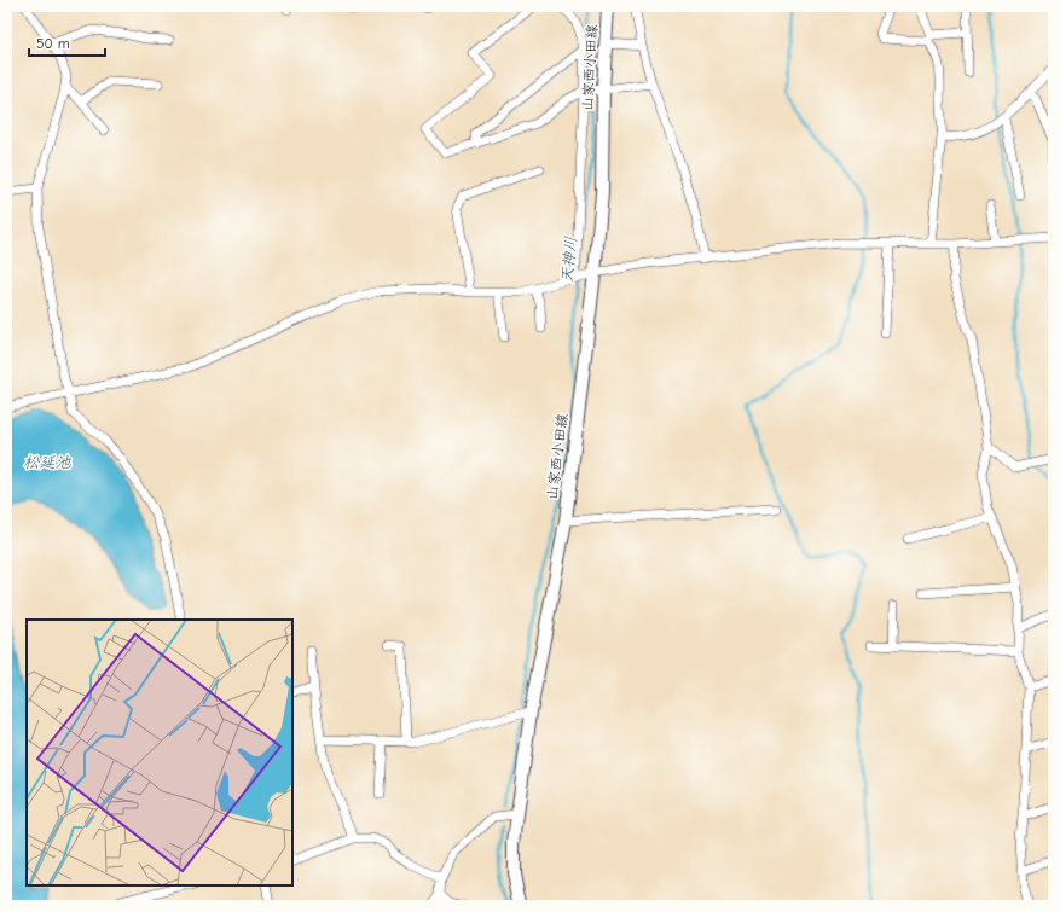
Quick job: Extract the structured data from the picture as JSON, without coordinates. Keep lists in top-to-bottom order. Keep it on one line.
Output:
{"streets":{"main road":["山家西小田線"]},"water":["天神川","松延池"],"scale_bar":"50 m"}
